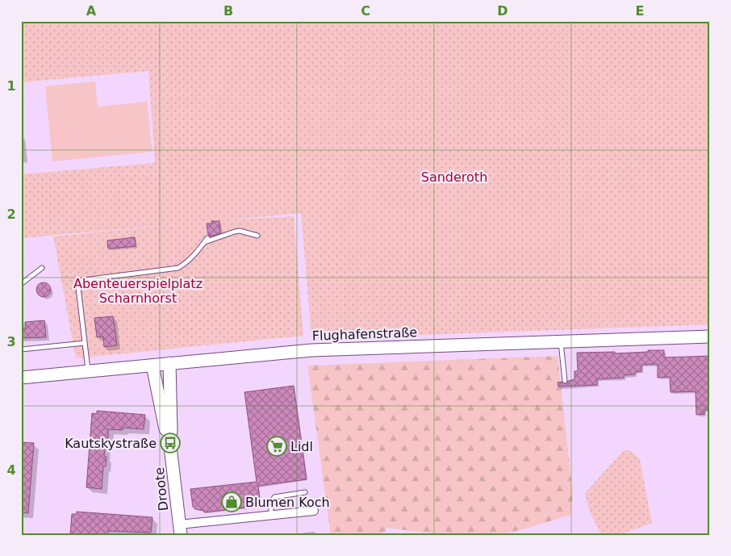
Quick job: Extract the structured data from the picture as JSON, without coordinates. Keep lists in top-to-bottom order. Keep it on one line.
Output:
{"streets":{"main road":["Flughafenstraße","Droote"]},"crossings":[["Flughafenstraße","Droote"]],"parks":["Sanderoth","Abenteuerspielplatz Scharnhorst"],"places":{"bus stop":["Kautskystraße"],"supermarket":["Lidl"],"shop":["Blumen Koch"]},"grid":{"columns":["A","B","C","D","E"],"rows":["1","2","3","4"]}}
